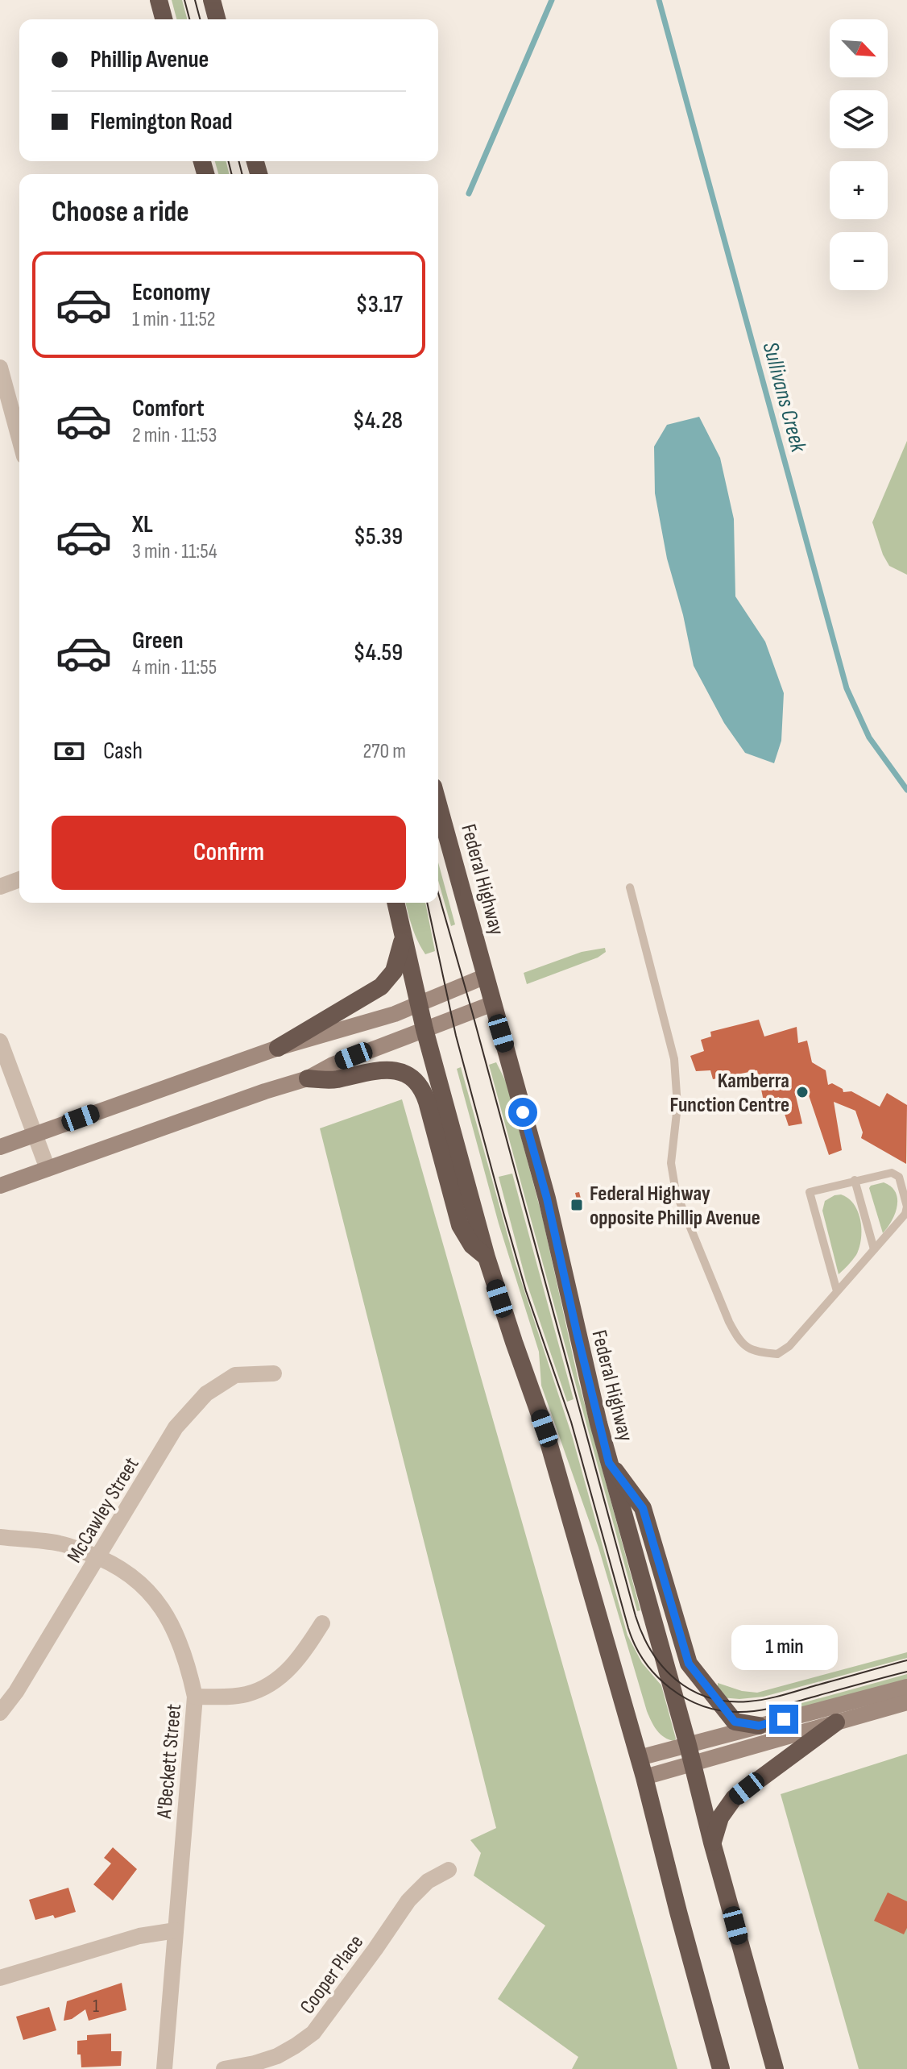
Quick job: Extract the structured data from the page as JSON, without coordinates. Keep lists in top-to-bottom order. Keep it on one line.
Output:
{"streets":{"highway":["Federal Highway"],"street":["McCawley Street","A'Beckett Street","Cooper Place"]},"crossings":[["McCawley Street","A'Beckett Street"]],"water":["Sullivans Creek"],"places":{"other":["Kamberra Function Centre"],"transit":["Federal Highway opposite Phillip Avenue"]},"house_numbers":["1"],"north":"bottom right","page":{"map_buttons":["+","−"],"banner":["Phillip Avenue","Flemington Road"],"heading":"Choose a ride","list":[{"name":"Economy","note":"1 min · 11:52","value":"$3.17"},{"name":"Comfort","note":"2 min · 11:53","value":"$4.28"},{"name":"XL","note":"3 min · 11:54","value":"$5.39"},{"name":"Green","note":"4 min · 11:55","value":"$4.59"}],"pay":["Cash","270 m"],"buttons":"Confirm","bubble":"1 min"}}
